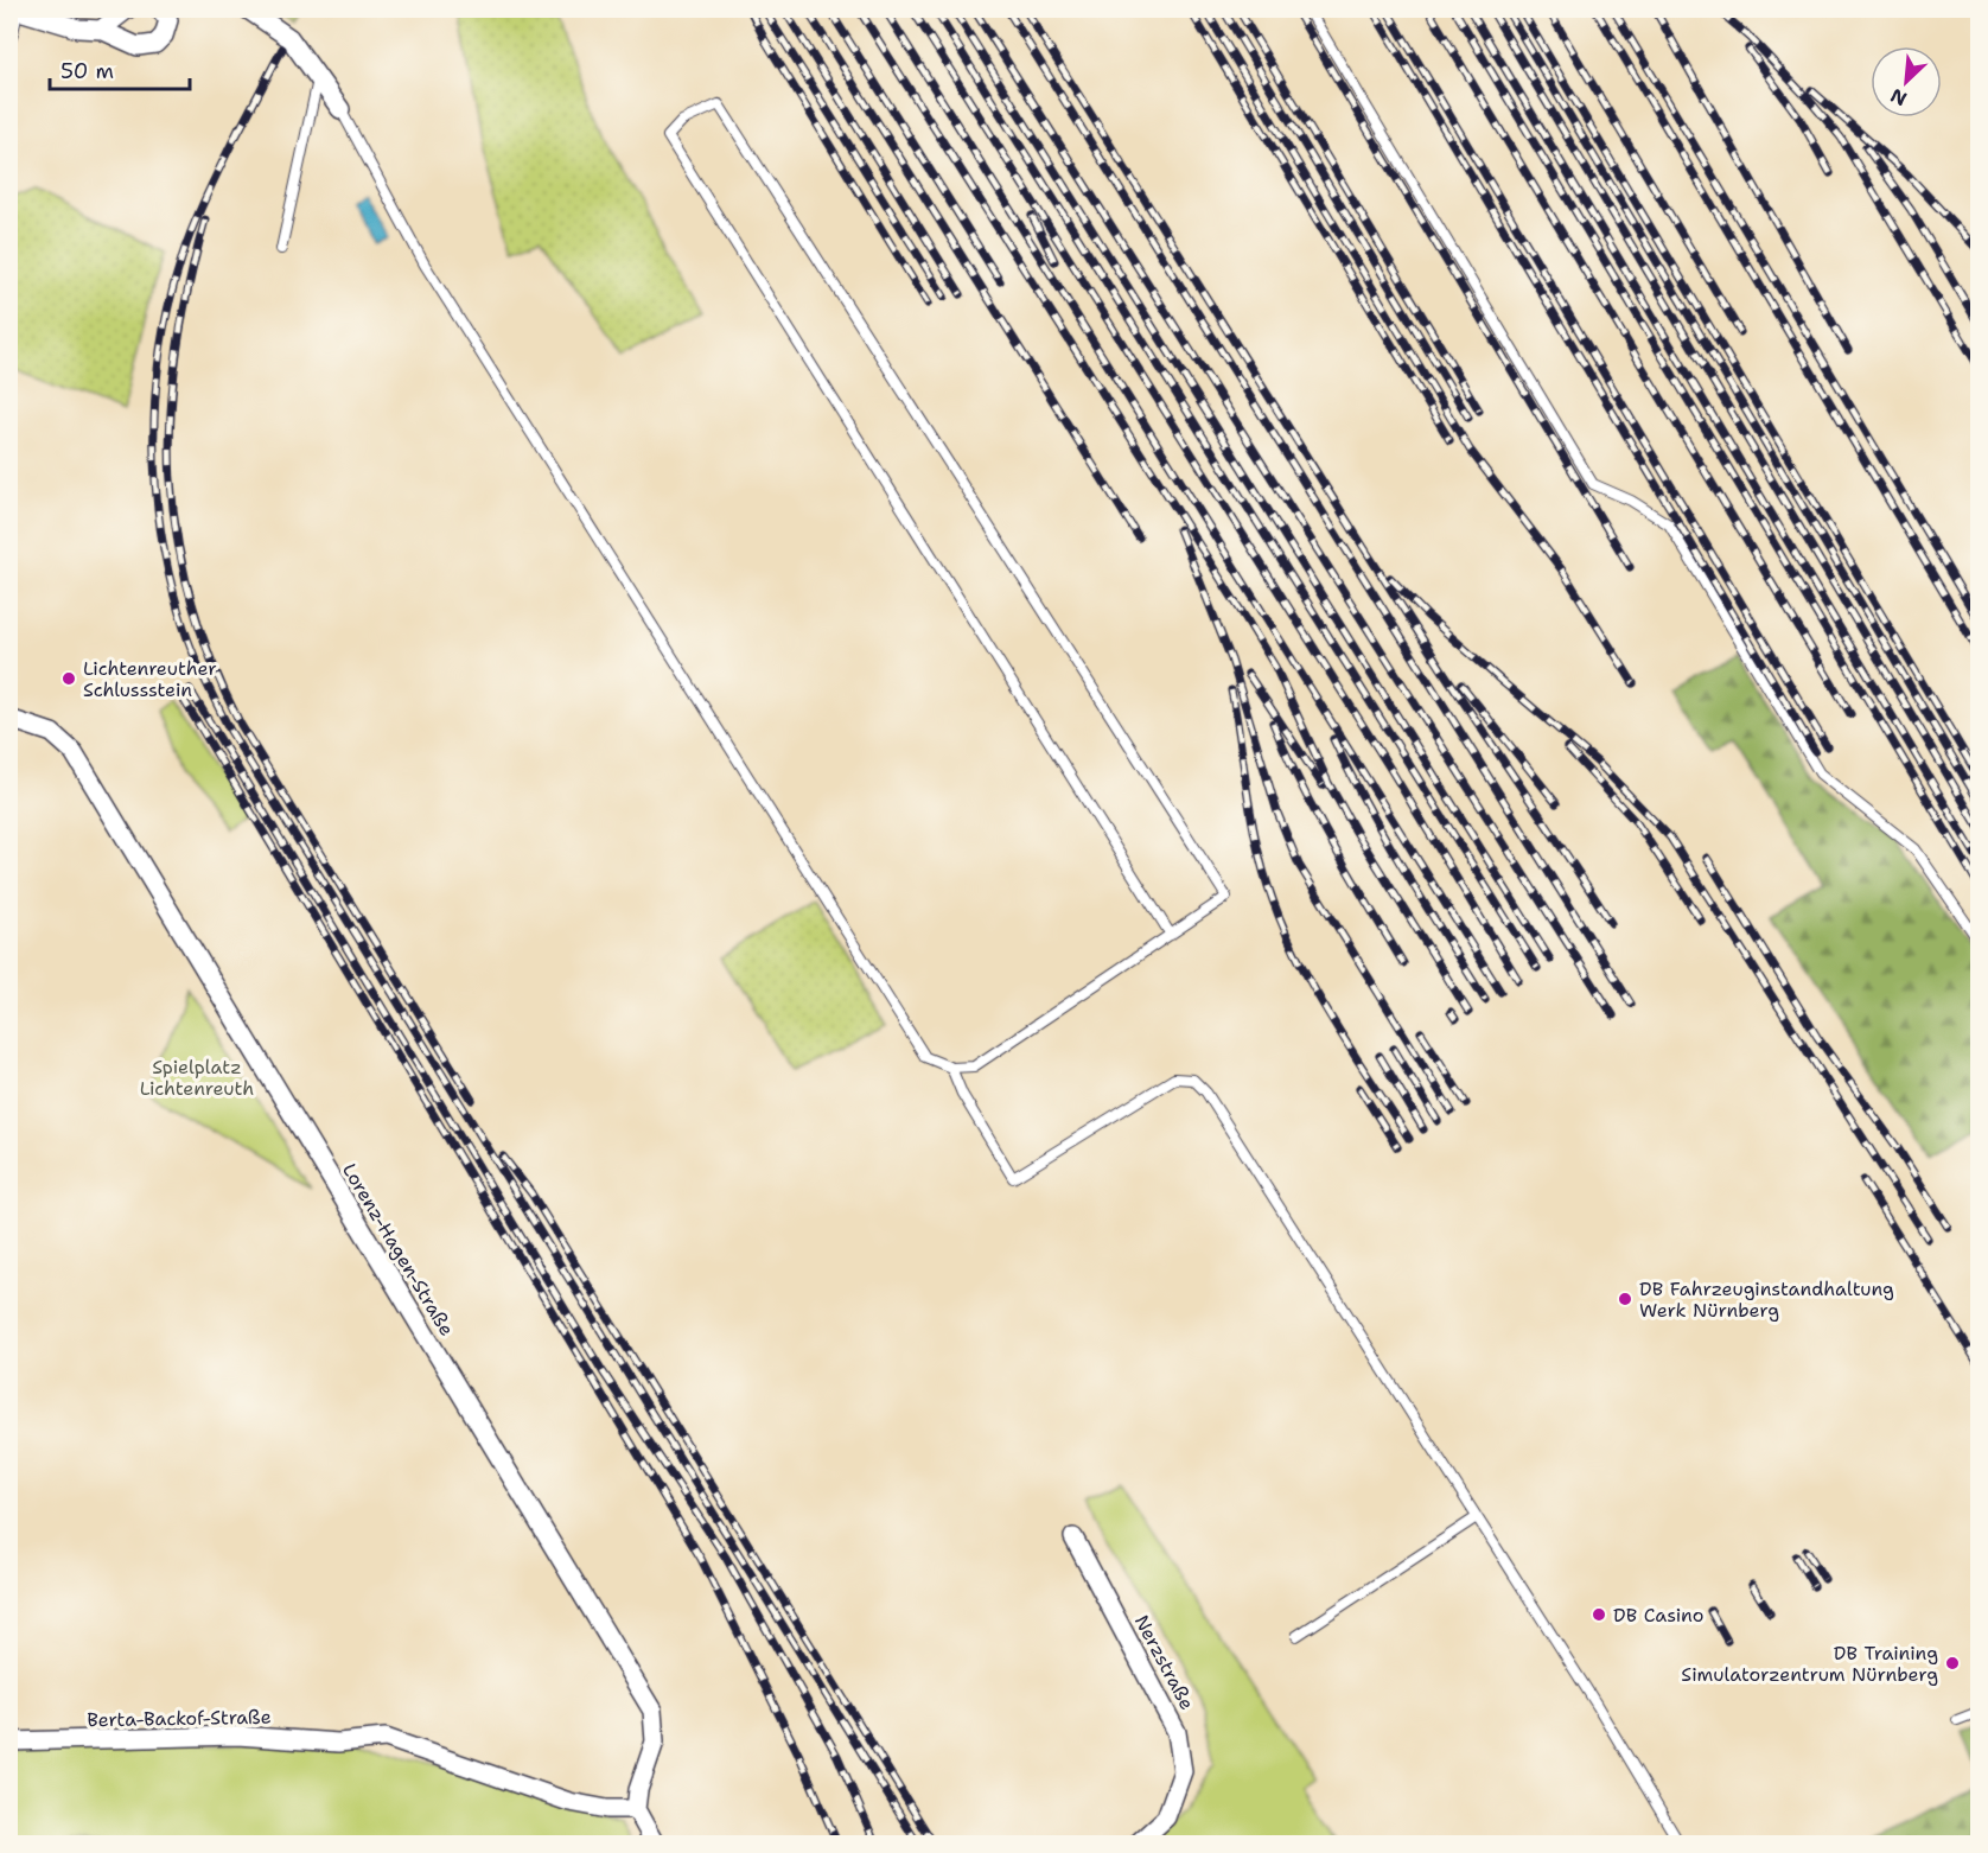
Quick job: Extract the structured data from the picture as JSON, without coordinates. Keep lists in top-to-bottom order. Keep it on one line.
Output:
{"streets":{"street":["Lorenz-Hagen-Straße","Nerzstraße","Berta-Backof-Straße"]},"crossings":[["Lorenz-Hagen-Straße","Berta-Backof-Straße"]],"parks":["Spielplatz Lichtenreuth"],"places":["Lichtenreuther Schlussstein","DB Fahrzeuginstandhaltung Werk Nürnberg","DB Casino","DB Training Simulatorzentrum Nürnberg"],"scale_bar":"50 m","north":"bottom left"}
